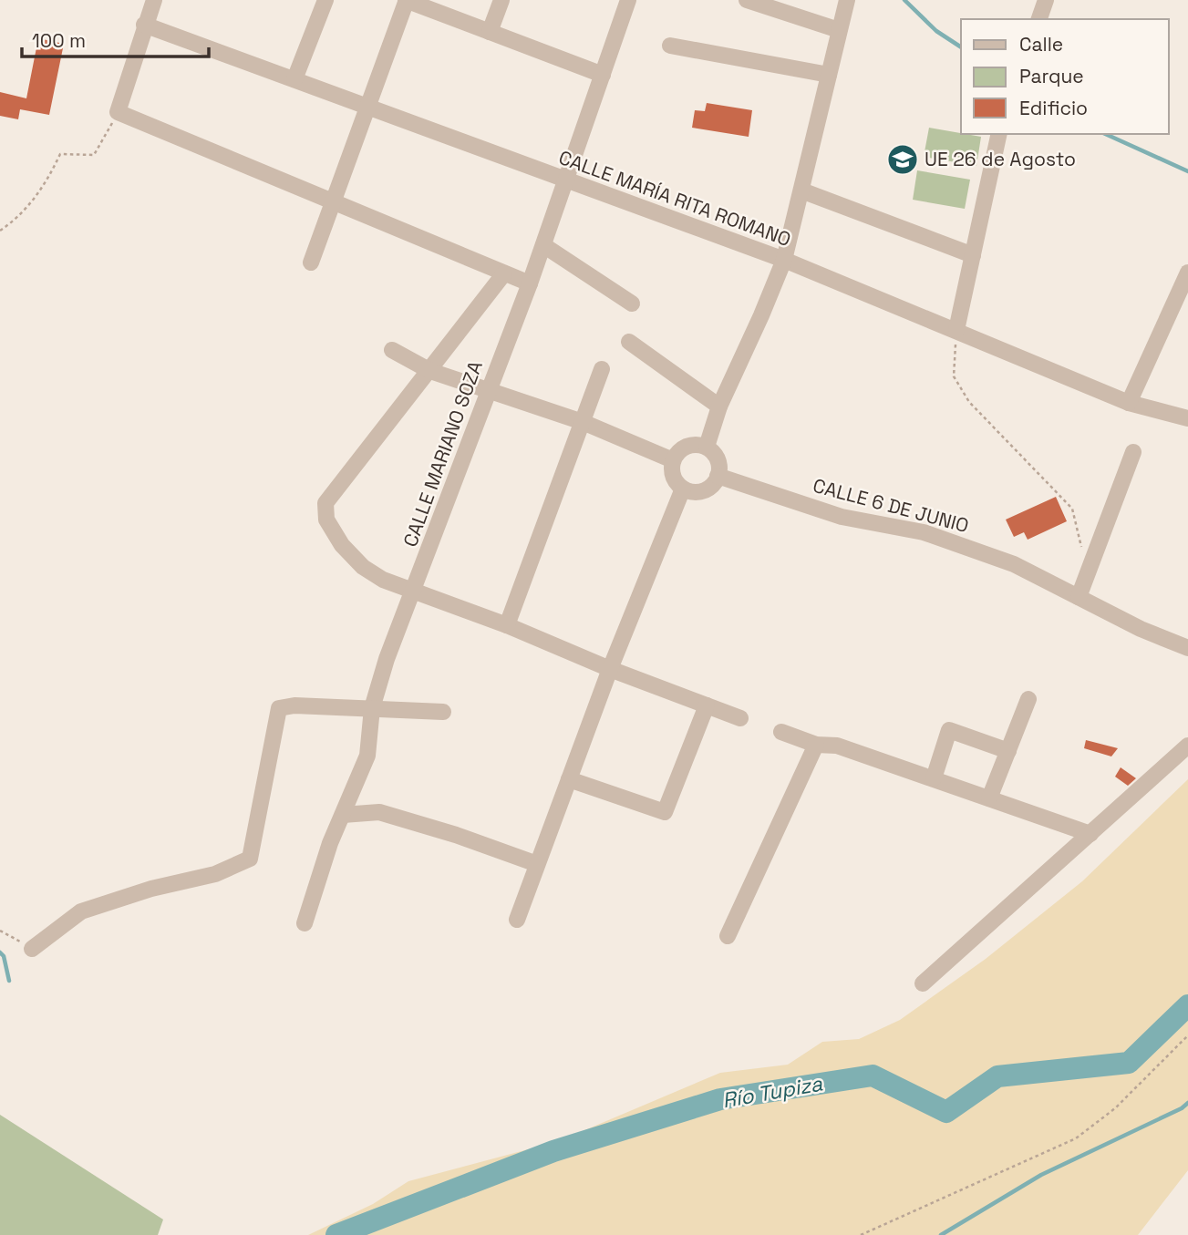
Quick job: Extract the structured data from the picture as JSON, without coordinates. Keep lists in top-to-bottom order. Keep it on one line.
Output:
{"streets":{"street":["CALLE MARÍA RITA ROMANO","CALLE MARIANO SOZA","CALLE 6 DE JUNIO"]},"crossings":[["CALLE MARÍA RITA ROMANO","CALLE MARIANO SOZA"]],"water":["Río Tupiza"],"places":{"school or university":["UE 26 de Agosto"]},"legend":["Calle","Parque","Edificio"],"scale_bar":"100 m"}
